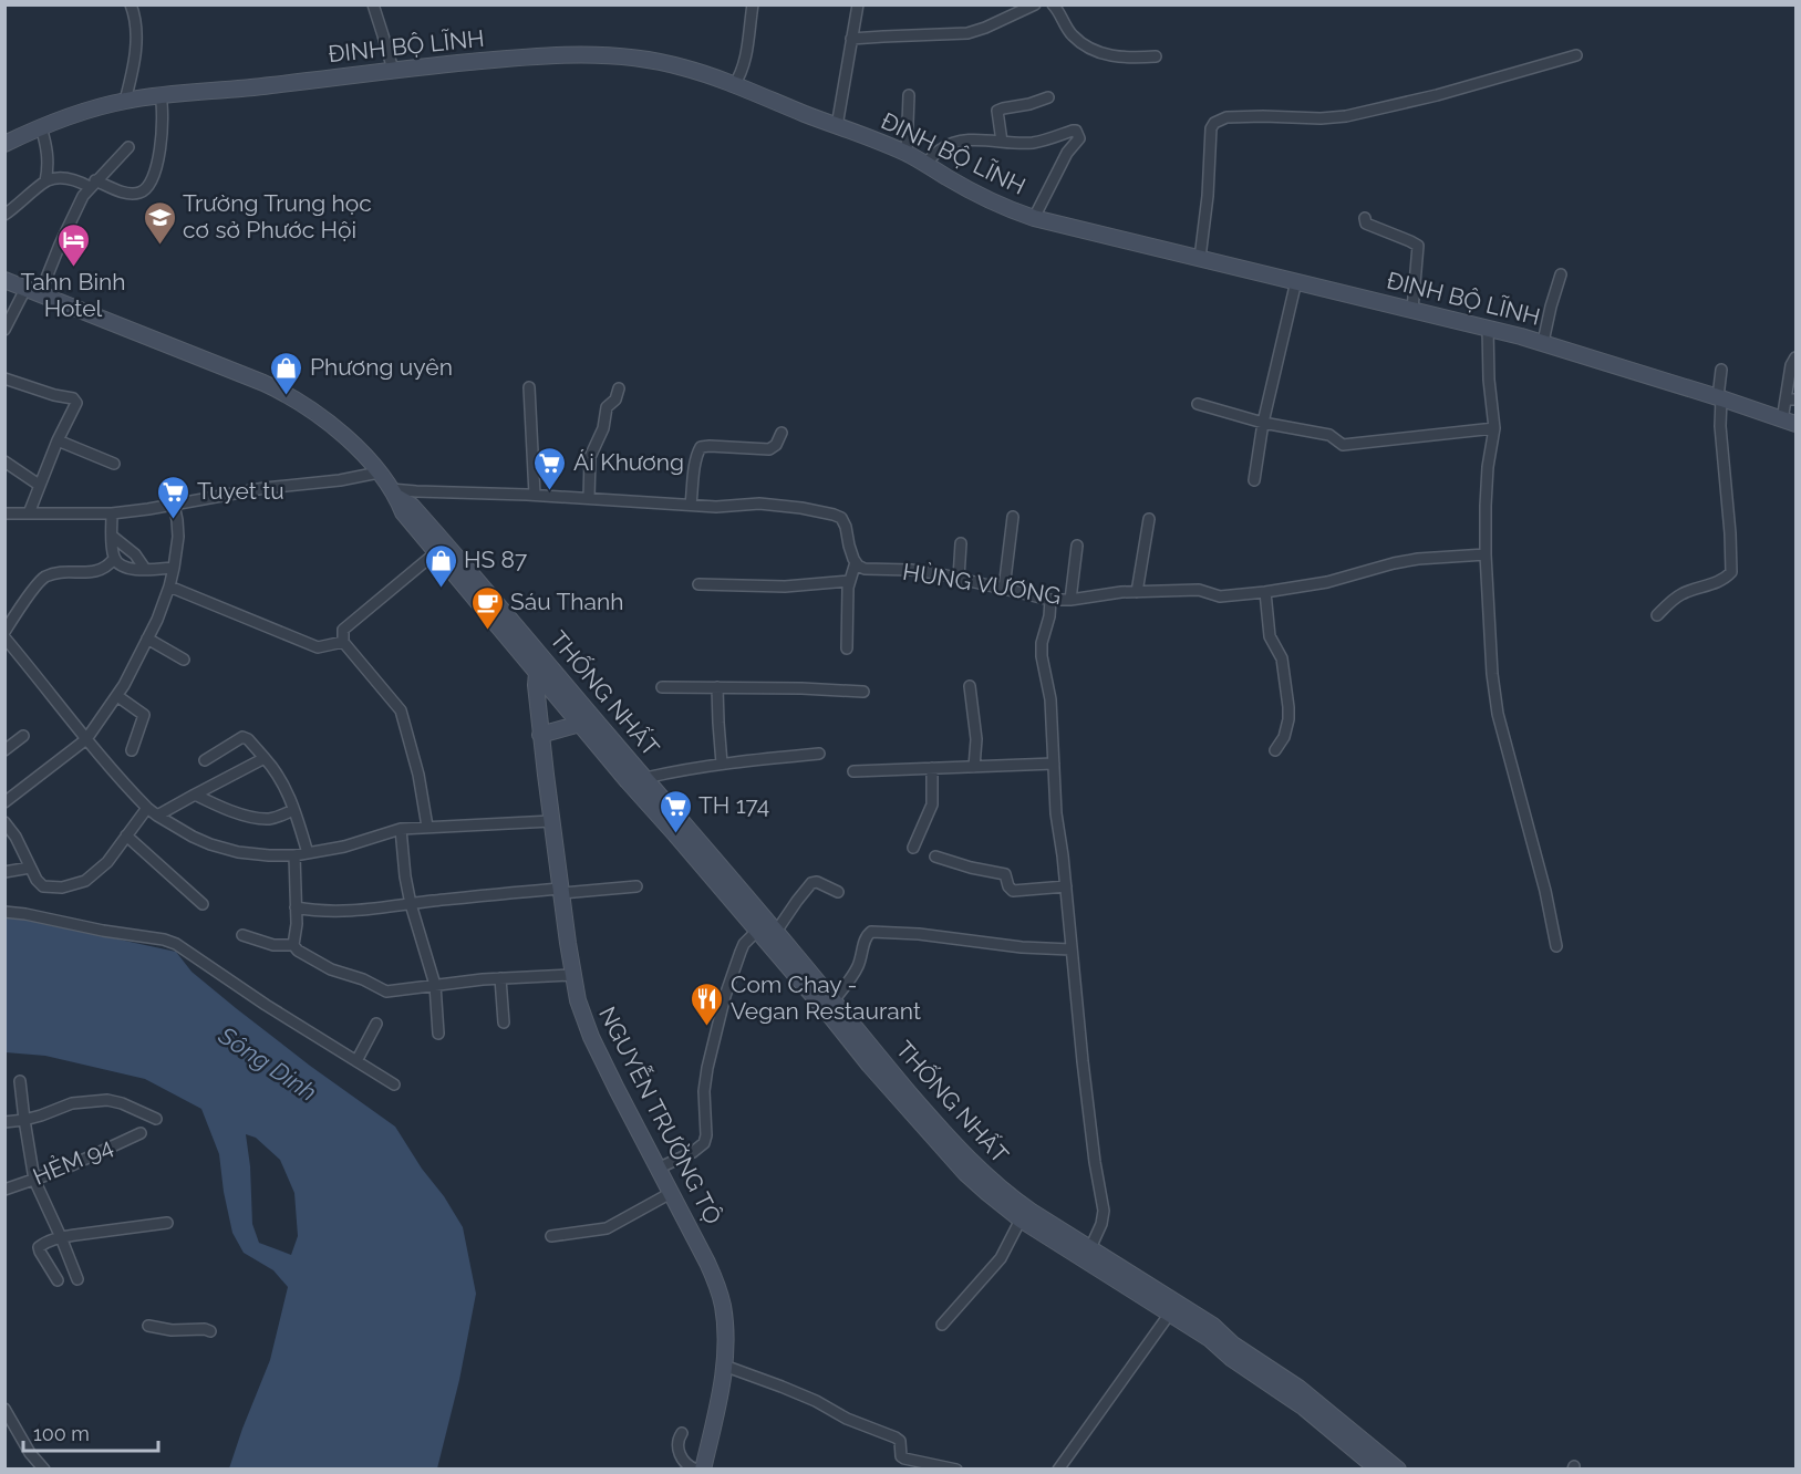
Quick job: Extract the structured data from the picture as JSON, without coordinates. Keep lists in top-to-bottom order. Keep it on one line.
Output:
{"streets":{"main road":["ĐINH BỘ LĨNH","THỐNG NHẤT","NGUYỄN TRƯỜNG TỘ"],"street":["HÙNG VƯƠNG","HẺM 94"]},"crossings":[["THỐNG NHẤT","NGUYỄN TRƯỜNG TỘ"]],"water":["Sông Dinh"],"places":{"school or university":["Trường Trung học cơ sở Phước Hội"],"hotel":["Tahn Binh Hotel"],"shop":["Phương uyên","HS 87"],"supermarket":["Ái Khương","Tuyet tu","TH 174"],"cafe":["Sáu Thanh"],"restaurant":["Com Chay - Vegan Restaurant"]},"scale_bar":"100 m"}
